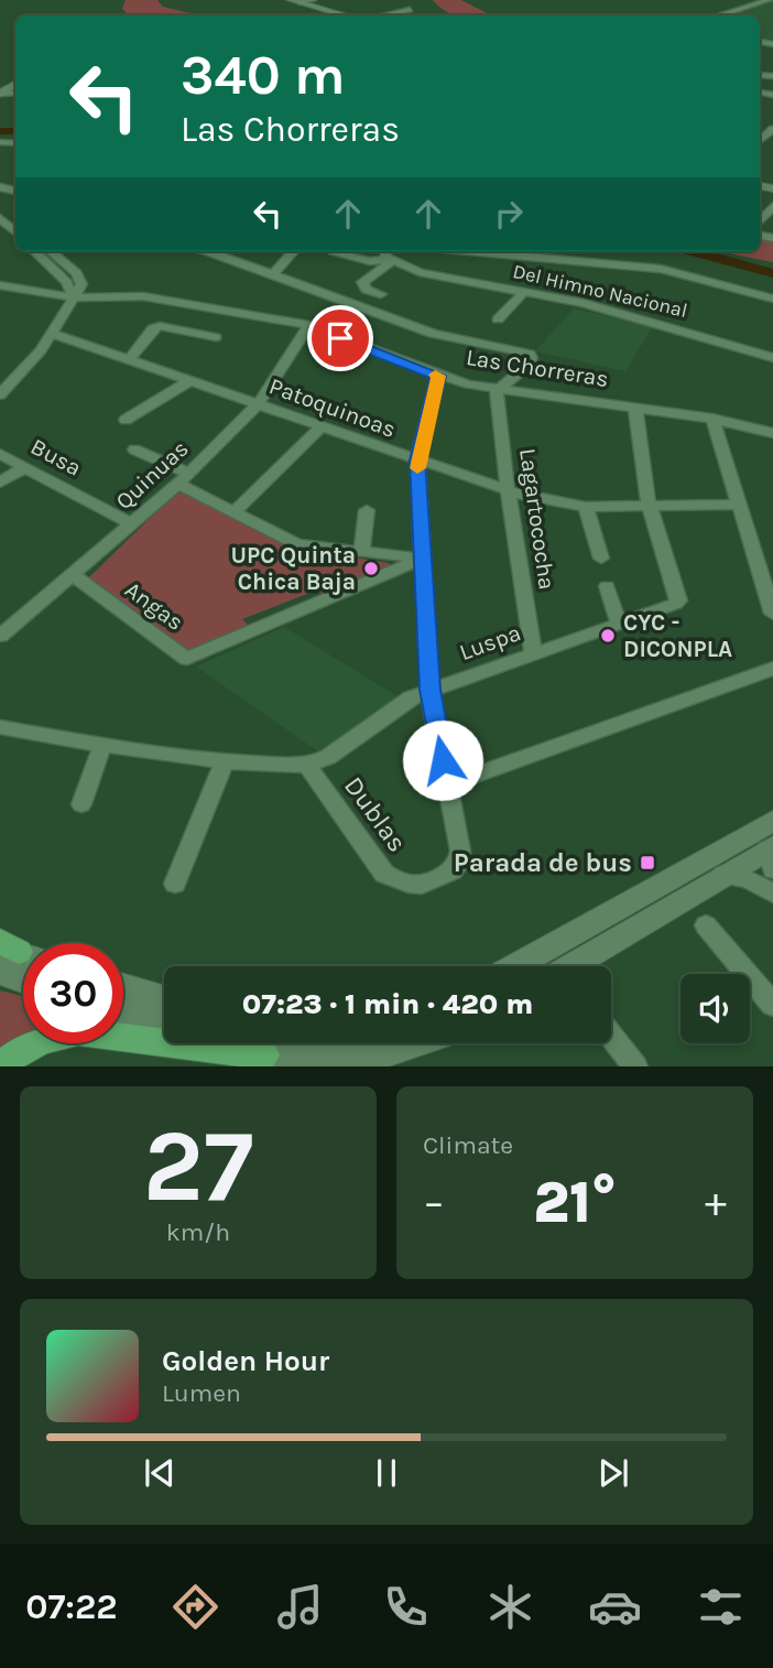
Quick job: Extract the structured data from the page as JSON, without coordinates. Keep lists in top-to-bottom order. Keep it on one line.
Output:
{"streets":{"street":["Del Himno Nacional","Las Chorreras","Patoquinoas","Busa","Quinuas","Lagartococha","Angas","Luspa","Dublas"]},"crossings":[["Las Chorreras","Quinuas"],["Las Chorreras","Lagartococha"],["Las Chorreras","Luspa"],["Patoquinoas","Quinuas"],["Patoquinoas","Lagartococha"],["Patoquinoas","Luspa"],["Busa","Quinuas"],["Quinuas","Angas"],["Lagartococha","Luspa"],["Luspa","Dublas"]],"places":{"other":["UPC Quinta Chica Baja","CYC - DICONPLA"],"transit":["Parada de bus"]},"page":{"turn":["340 m","Las Chorreras"],"limit":"30","trip":"07:23 · 1 min · 420 m","tile":[["27","km/h"],"Climate"],"heat":["−","21°","+"],"song":["Golden Hour","Lumen"],"tabs":"07:22"}}
